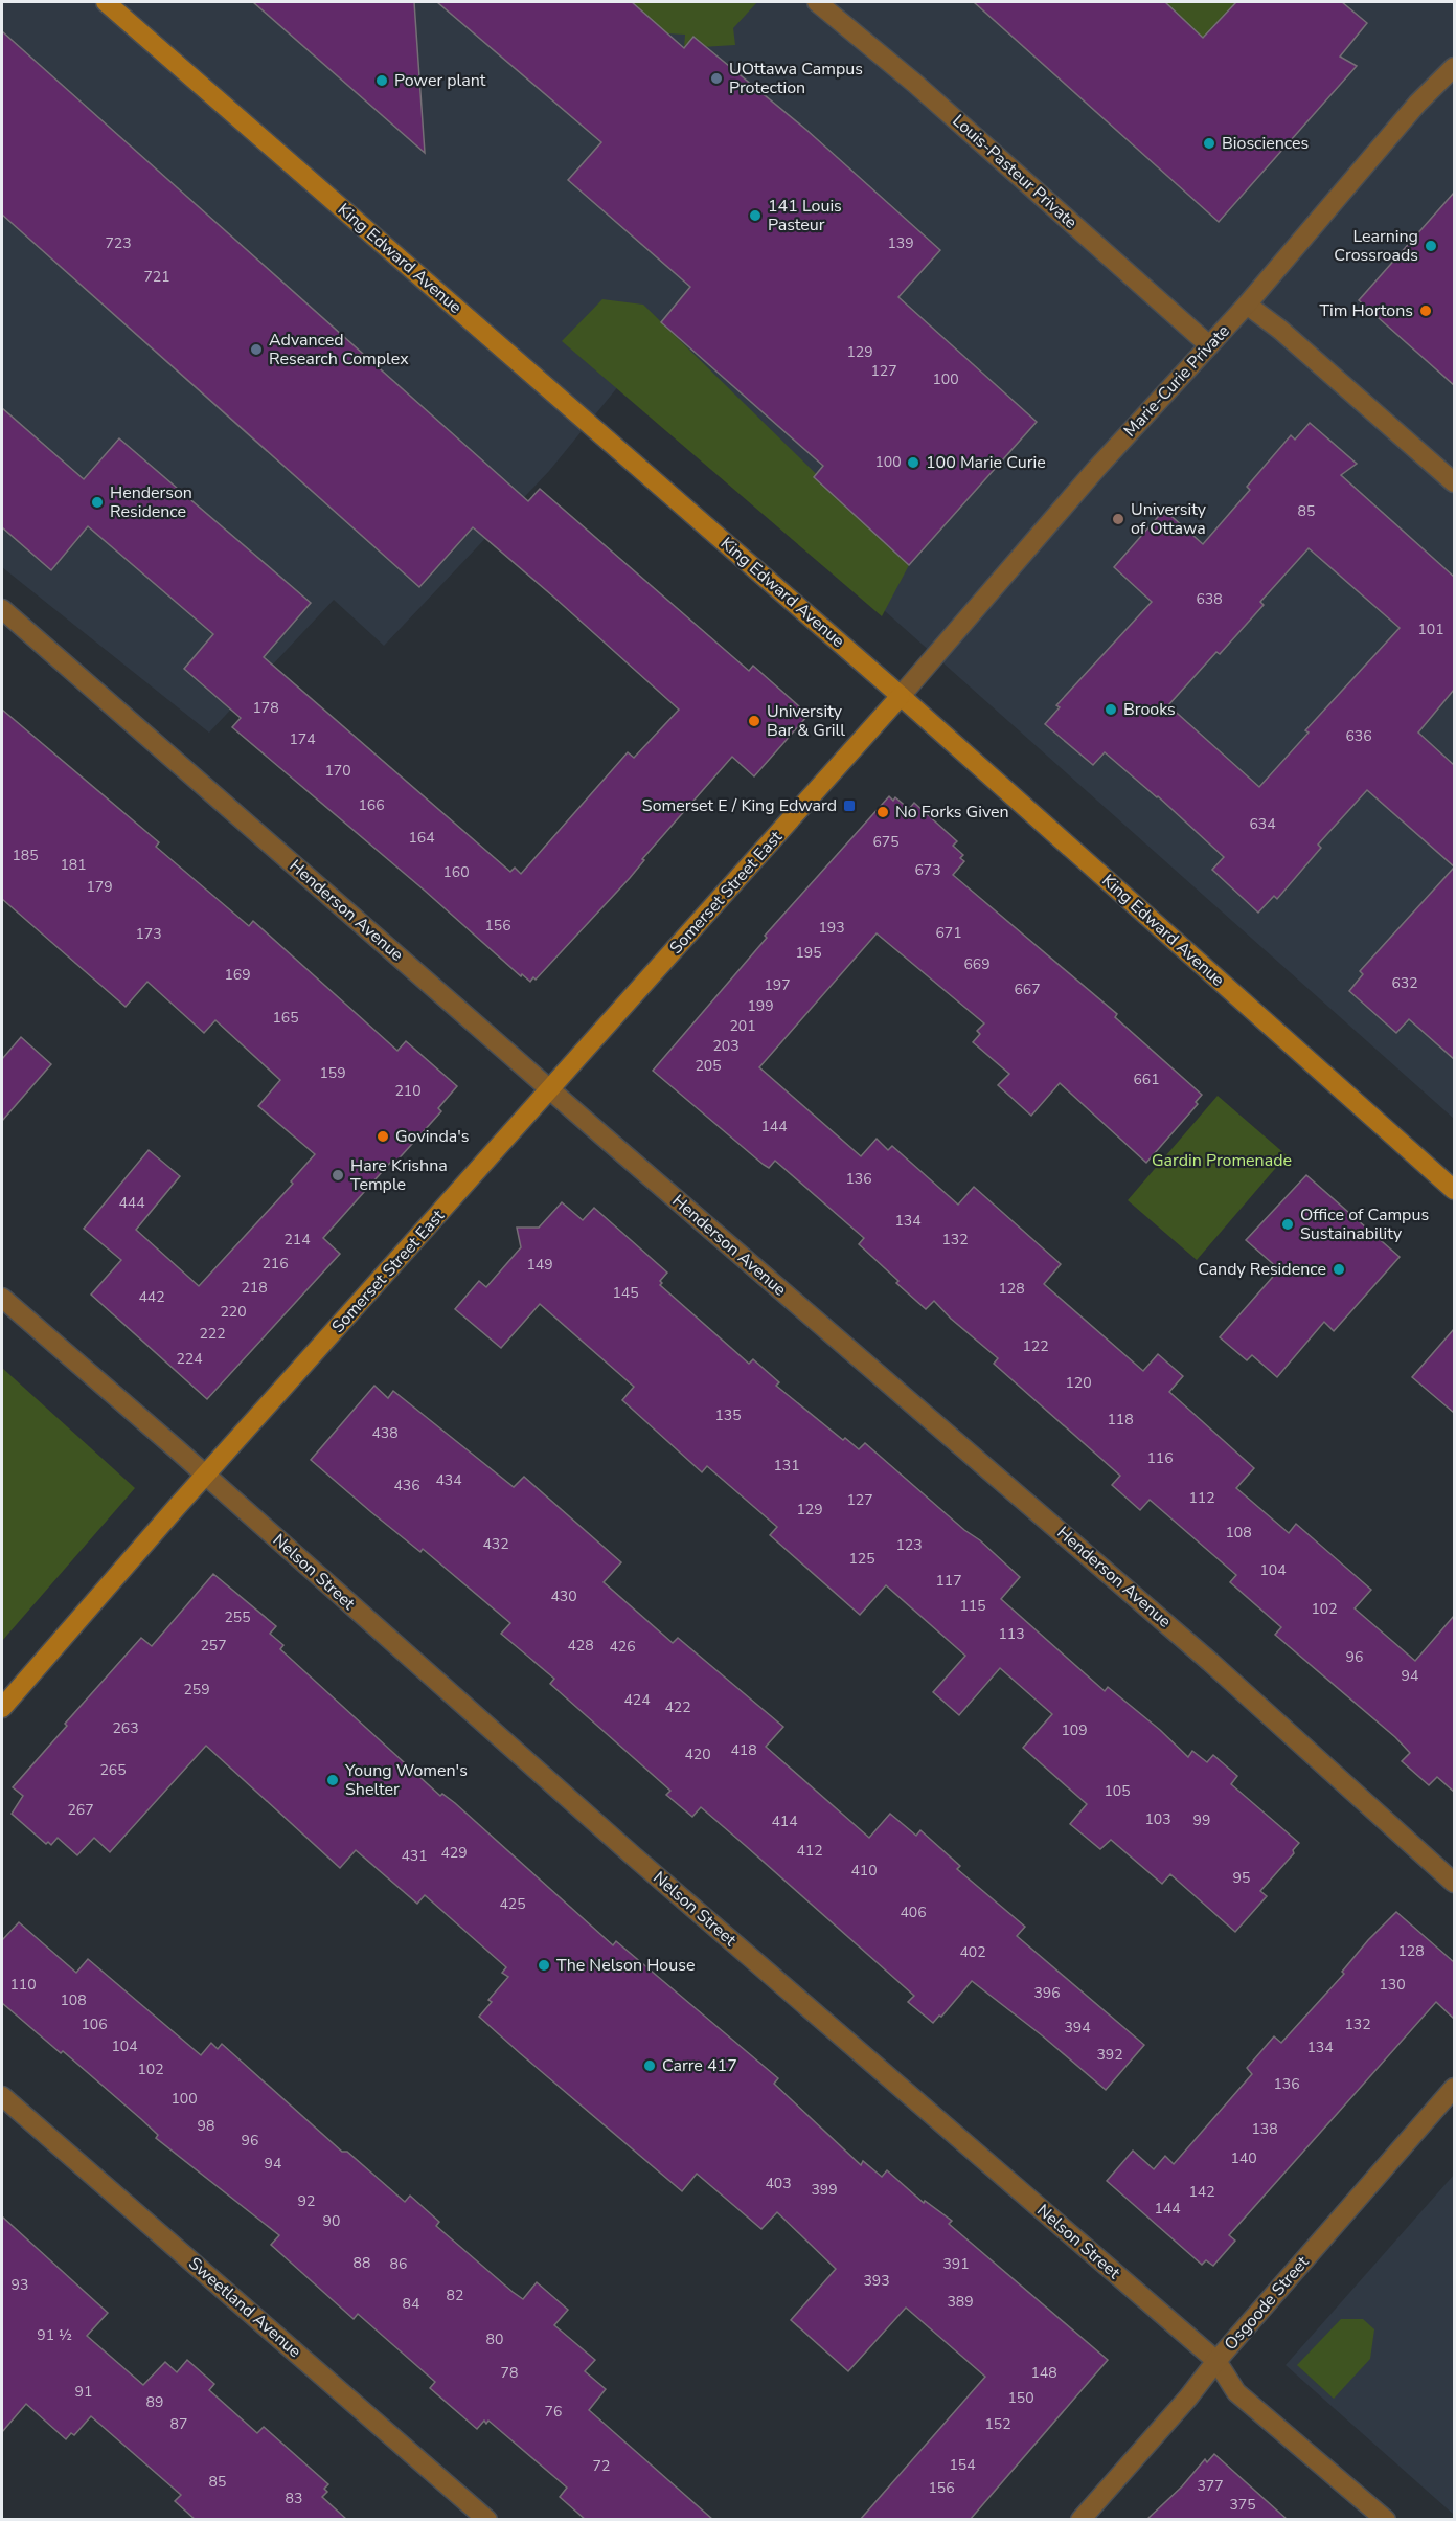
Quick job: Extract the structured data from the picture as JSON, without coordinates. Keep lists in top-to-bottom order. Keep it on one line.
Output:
{"streets":{"main road":["King Edward Avenue","Somerset Street East"],"street":["Louis-Pasteur Private","Marie-Curie Private","Henderson Avenue","Nelson Street","Osgoode Street","Sweetland Avenue"]},"crossings":[["Louis-Pasteur Private","Marie-Curie Private"],["King Edward Avenue","Marie-Curie Private"],["King Edward Avenue","Somerset Street East"],["Marie-Curie Private","Somerset Street East"],["Somerset Street East","Henderson Avenue"],["Somerset Street East","Nelson Street"],["Nelson Street","Osgoode Street"]],"parks":["Gardin Promenade"],"places":{"other":["UOttawa Campus Protection","Power plant","Biosciences","141 Louis Pasteur","Learning Crossroads","Tim Hortons","Advanced Research Complex","100 Marie Curie","Henderson Residence","University of Ottawa","Brooks","University Bar & Grill","No Forks Given","Govinda's","Hare Krishna Temple","Office of Campus Sustainability","Candy Residence","Young Women's Shelter","The Nelson House","Carre 417"],"transit":["Somerset E / King Edward"]},"house_numbers":["723","139","721","129","127","100","100","85","638","101","178","636","174","170","166","634","164","675","185","181","673","160","179","156","193","671","173","195","669","169","632","197","667","199","165","201","203","205","159","661","210","144","136","444","134","214","132","216","149","218","128","145","442","220","222","122","224","120","135","118","438","116","131","434","436","112","127","129","108","432","123","125","104","117","430","115","102","255","113","257","428","426","96","94","259","424","422","263","109","418","420","265","105","267","103","99","414","412","429","431","410","95","425","406","128","402","110","130","396","108","106","132","394","104","134","392","102","136","100","98","138","96","140","94","403","399","142","92","144","90","88","86","391","393","93","82","389","84","91 ½","80","78","148","91","150","89","76","87","152","154","72","85","377","156","83","375"]}
